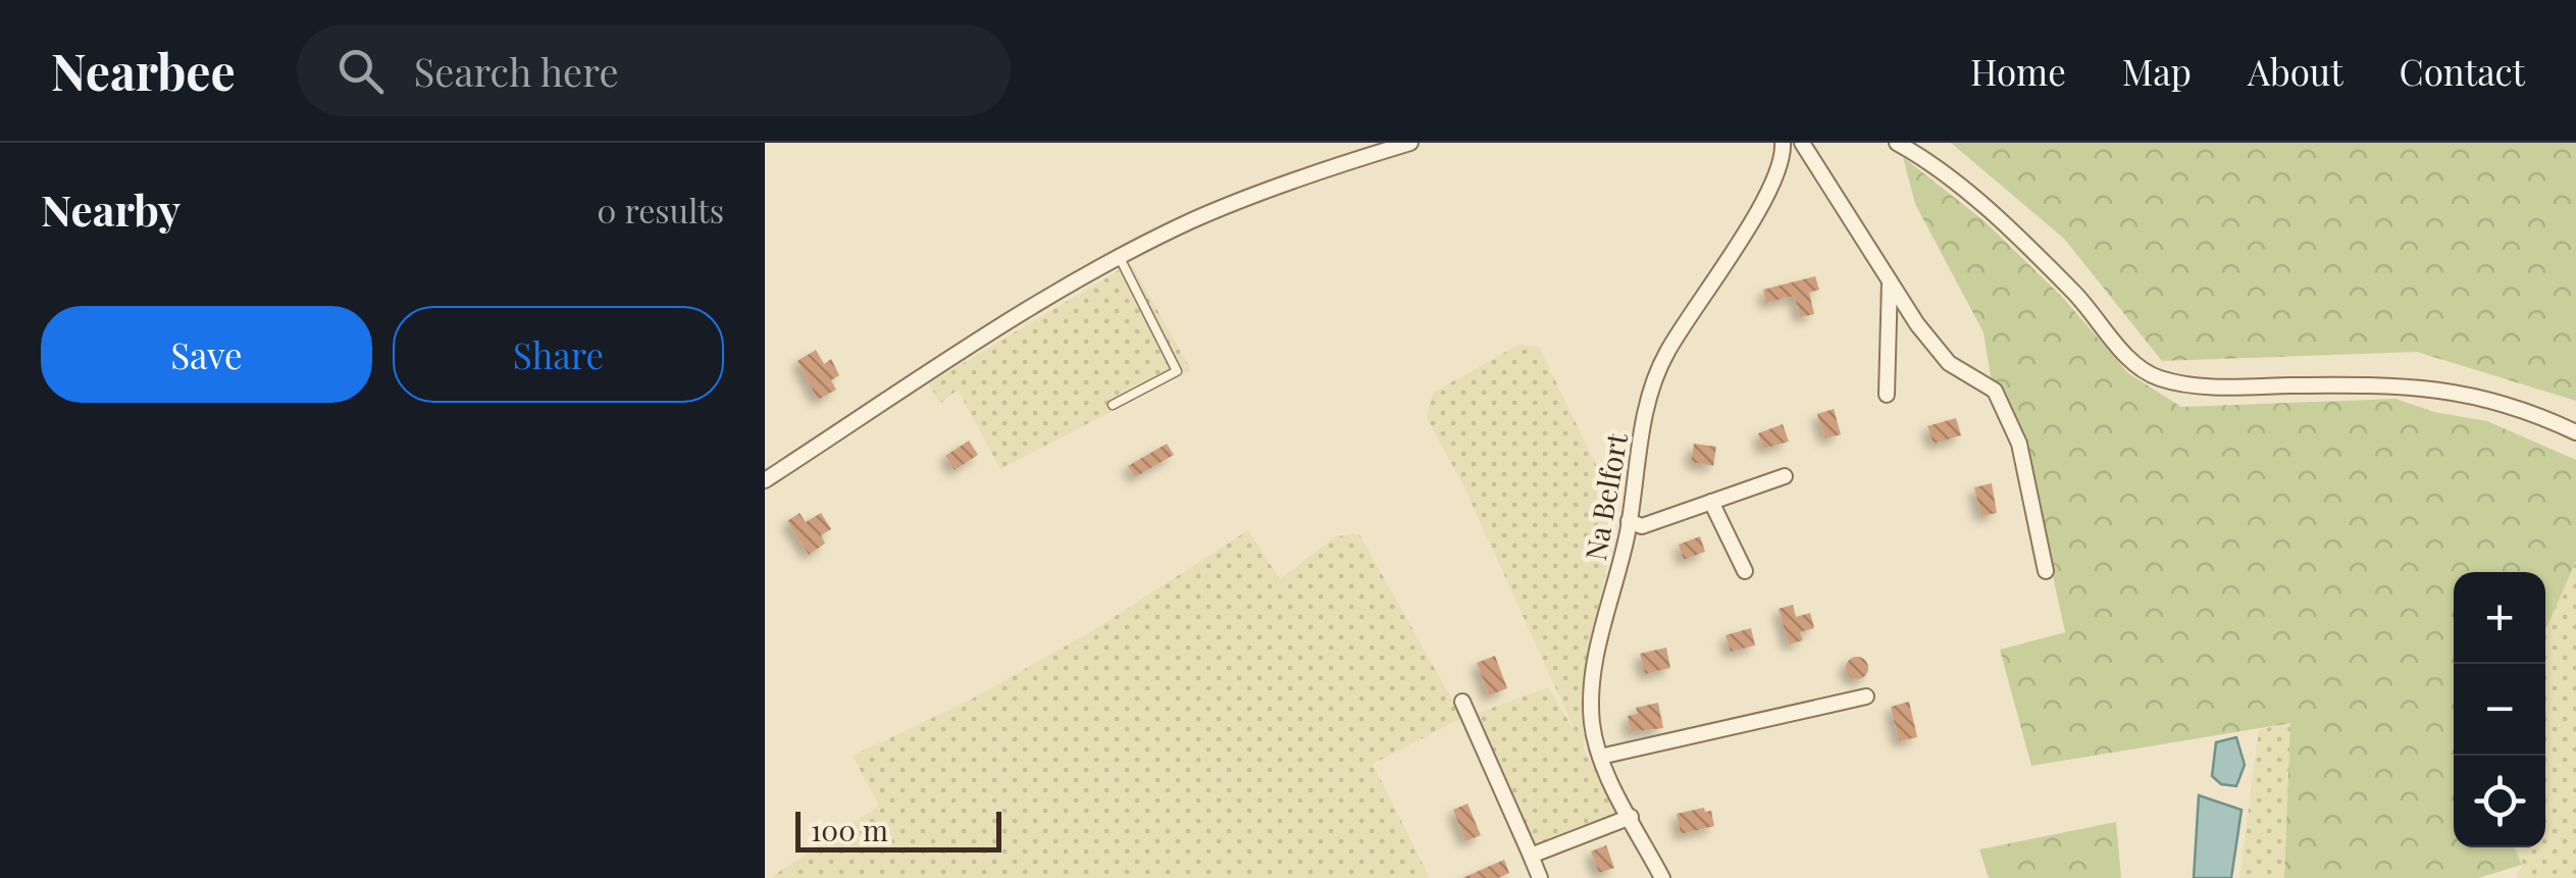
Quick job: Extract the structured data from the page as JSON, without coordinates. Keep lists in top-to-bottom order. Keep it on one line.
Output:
{"streets":{"street":["Na Belfort"]},"scale_bar":"100 m","page":{"header":"Nearbee","search":"Search here","nav":["Home","Map","About","Contact"],"heading":["Nearby","0 results"],"buttons":["Save","Share"],"map_buttons":["+","−"],"scale":"100 m"}}
